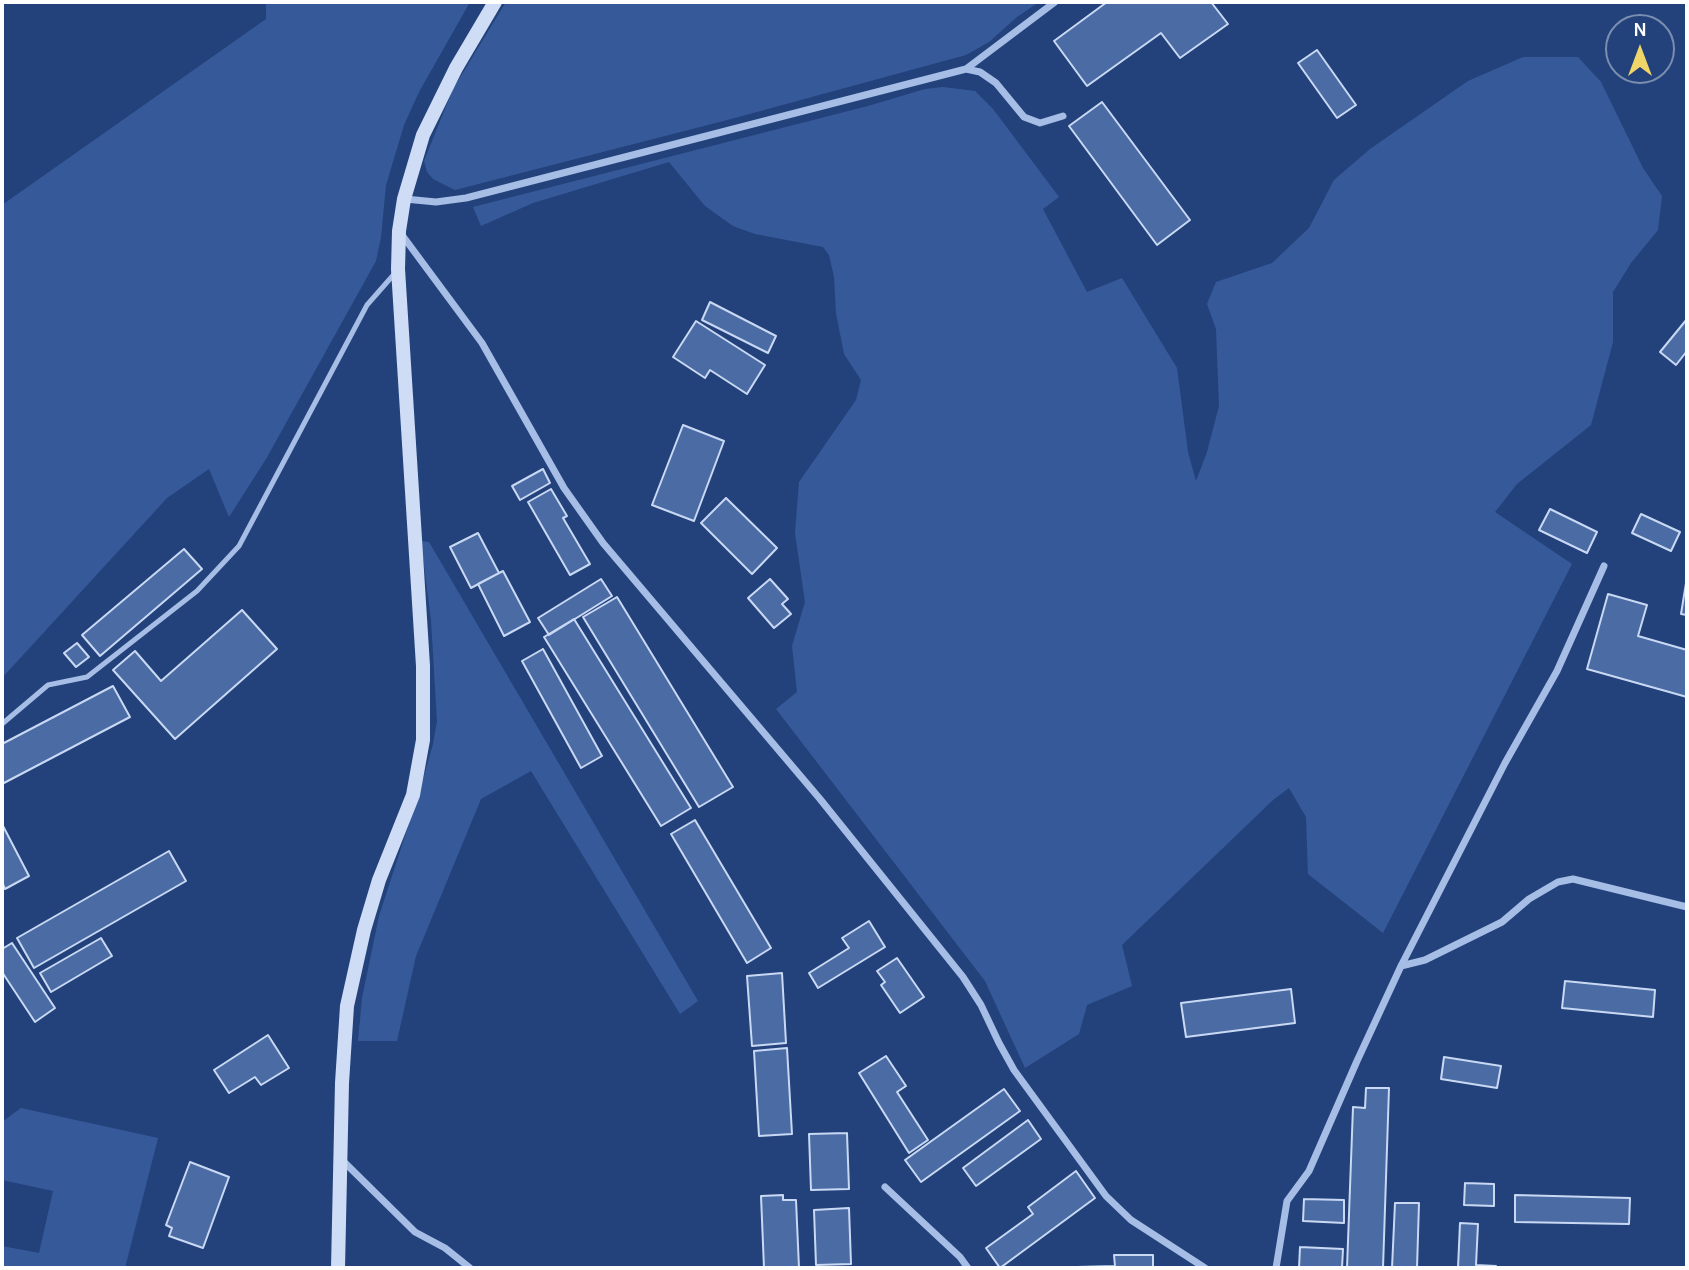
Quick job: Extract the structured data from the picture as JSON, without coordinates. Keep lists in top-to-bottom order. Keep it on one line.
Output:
{"north":"top"}
